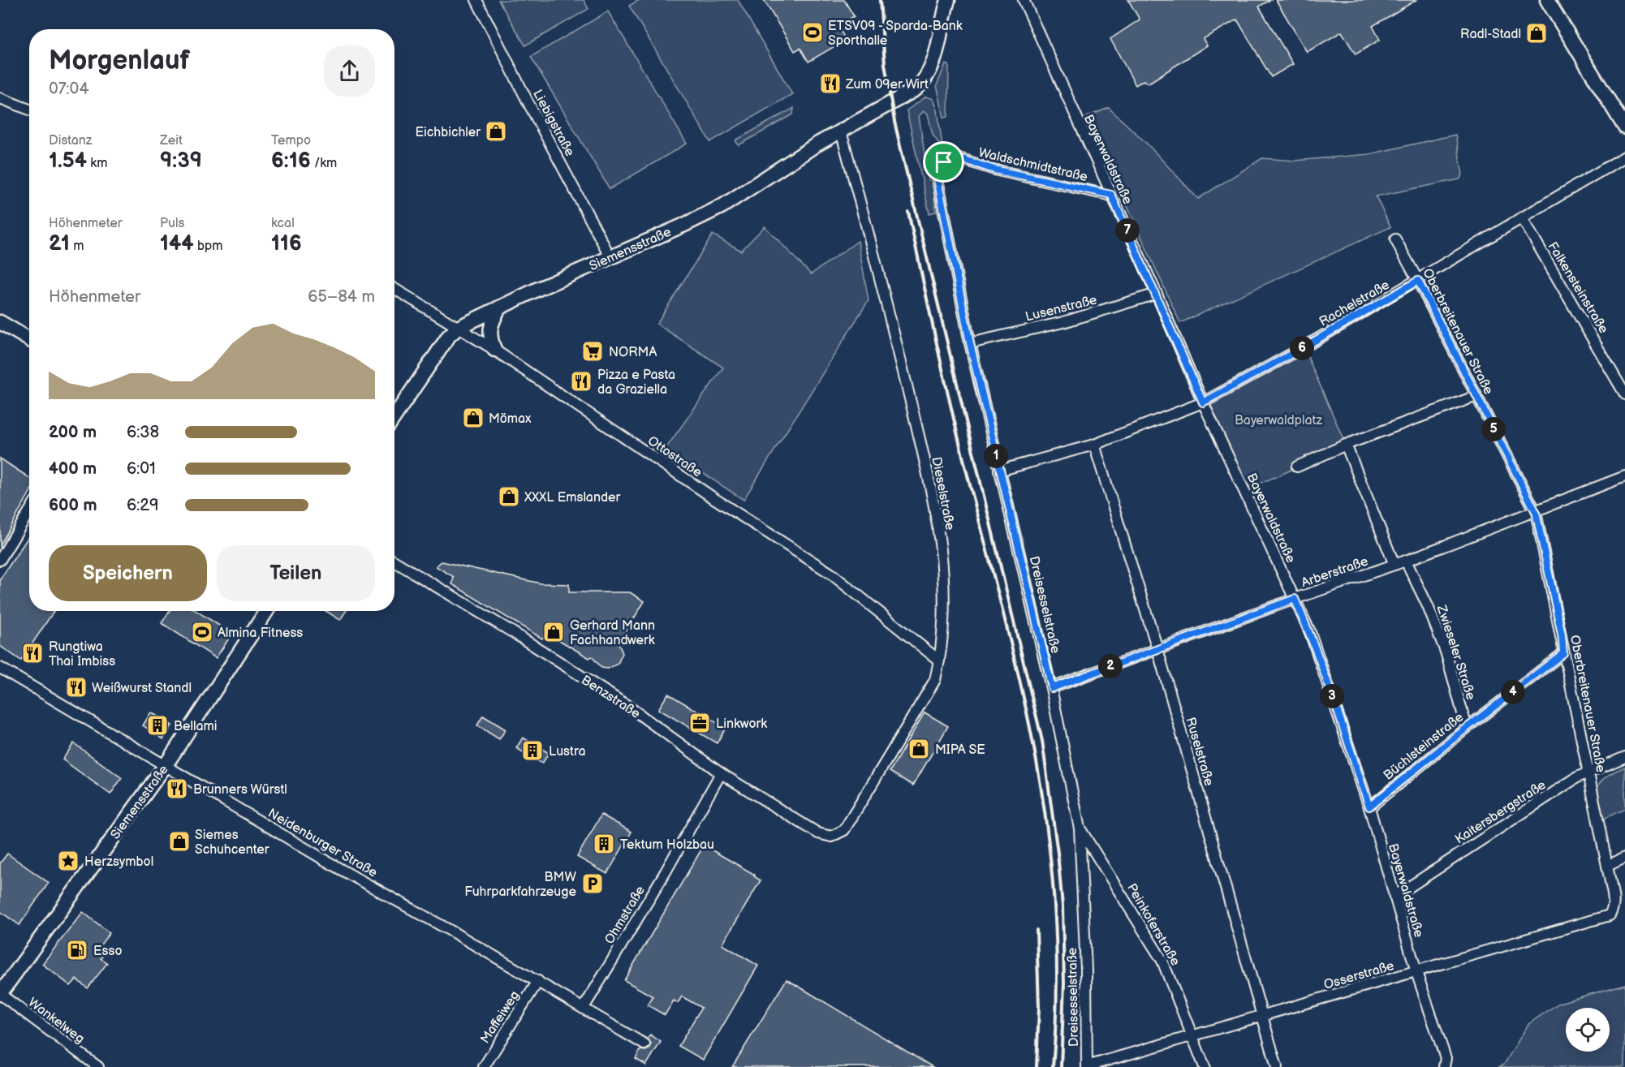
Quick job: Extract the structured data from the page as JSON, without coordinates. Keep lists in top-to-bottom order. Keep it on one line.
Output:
{"streets":{"main road":["Siemensstraße"],"street":["Liebigstraße","Bayerwaldstraße","Waldschmidtstraße","Falkensteinstraße","Rachelstraße","Lusenstraße","Oberbreitenauer Straße","Ottostraße","Dieselstraße","Arberstraße","Dreisesselstraße","Zwieseler Straße","Benzstraße","Büchlsteinstraße","Ruselstraße","Kaitersbergstraße","Neidenburger Straße","Ohmstraße","Peinkoferstraße","Osserstraße","Maffeiweg","Wankelweg"]},"crossings":[["Liebigstraße","Siemensstraße"],["Bayerwaldstraße","Waldschmidtstraße"],["Bayerwaldstraße","Rachelstraße"],["Bayerwaldstraße","Lusenstraße"],["Bayerwaldstraße","Arberstraße"],["Bayerwaldstraße","Büchlsteinstraße"],["Bayerwaldstraße","Kaitersbergstraße"],["Bayerwaldstraße","Osserstraße"],["Waldschmidtstraße","Dreisesselstraße"],["Siemensstraße","Ottostraße"],["Siemensstraße","Dieselstraße"],["Siemensstraße","Neidenburger Straße"],["Siemensstraße","Wankelweg"],["Falkensteinstraße","Rachelstraße"],["Rachelstraße","Oberbreitenauer Straße"],["Rachelstraße","Dreisesselstraße"],["Rachelstraße","Ruselstraße"],["Lusenstraße","Dreisesselstraße"],["Oberbreitenauer Straße","Arberstraße"],["Oberbreitenauer Straße","Büchlsteinstraße"],["Oberbreitenauer Straße","Kaitersbergstraße"],["Oberbreitenauer Straße","Osserstraße"],["Ottostraße","Dieselstraße"],["Dieselstraße","Benzstraße"],["Arberstraße","Dreisesselstraße"],["Arberstraße","Zwieseler Straße"],["Arberstraße","Ruselstraße"],["Dreisesselstraße","Peinkoferstraße"],["Dreisesselstraße","Osserstraße"],["Zwieseler Straße","Büchlsteinstraße"],["Benzstraße","Ohmstraße"],["Ruselstraße","Osserstraße"],["Neidenburger Straße","Ohmstraße"],["Neidenburger Straße","Maffeiweg"],["Peinkoferstraße","Osserstraße"]],"parks":["Bayerwaldplatz"],"places":{"sports":["ETSV09 - Sparda-Bank Sporthalle","Almina Fitness"],"shop":["Radl-Stadl","Eichbichler","Mömax","XXXL Emslander","Gerhard Mann Fachhandwerk","MIPA SE","Siemes Schuhcenter"],"restaurant":["Zum 09er Wirt","Pizza e Pasta da Graziella","Rungtiwa Thai Imbiss","Weißwurst Standl","Brunners Würstl"],"supermarket":["NORMA"],"office":["Linkwork"],"building":["Bellami","Lustra","Tektum Holzbau"],"place":["Herzsymbol"],"parking":["BMW Fuhrparkfahrzeuge"],"fuel station":["Esso"]},"page":{"heading":["Morgenlauf","07:04"],"stats":[["Distanz","1.54 km"],["Zeit","9:39"],["Tempo","6:16 /km"],["Höhenmeter","21 m"],["Puls","144 bpm"],["kcal","116"]],"pins":["7","6","5","1","2","4","3"],"chart":["Höhenmeter","65–84 m"],"list":[{"name":"200 m","note":"6:38"},{"name":"400 m","note":"6:01"},{"name":"600 m","note":"6:29"}],"buttons":["Speichern","Teilen"]}}
